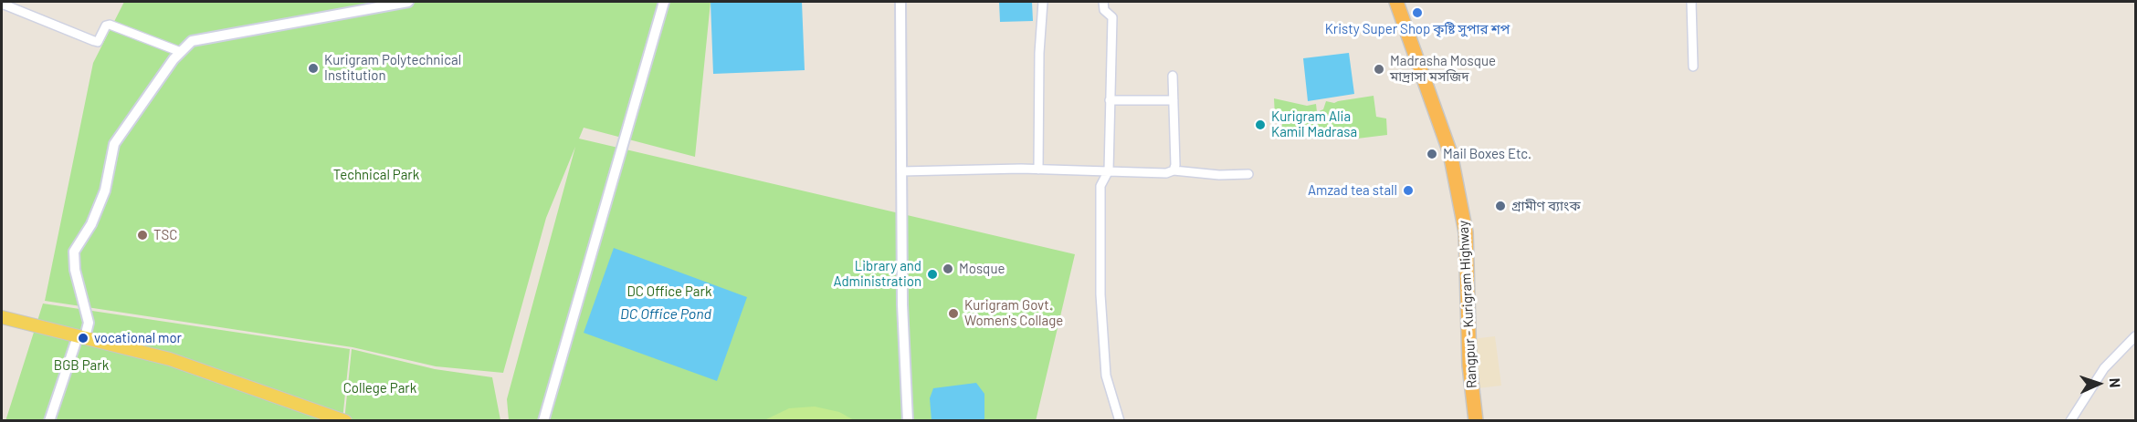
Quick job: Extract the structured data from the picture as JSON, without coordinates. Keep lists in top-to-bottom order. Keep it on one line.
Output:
{"streets":{"highway":["Rangpur - Kurigram Highway"]},"water":["DC Office Pond"],"parks":["Technical Park","DC Office Park","BGB Park","College Park"],"places":["Kristy Super Shop কৃষ্টি সুপার শপ","Kurigram Polytechnical Institution","Madrasha Mosque মাদ্রাসা মসজিদ","Kurigram Alia Kamil Madrasa","Mail Boxes Etc.","Amzad tea stall","গ্রামীণ ব্যাংক","TSC","Mosque","Library and Administration","Kurigram Govt. Women's Collage","vocational mor"],"north":"right"}
